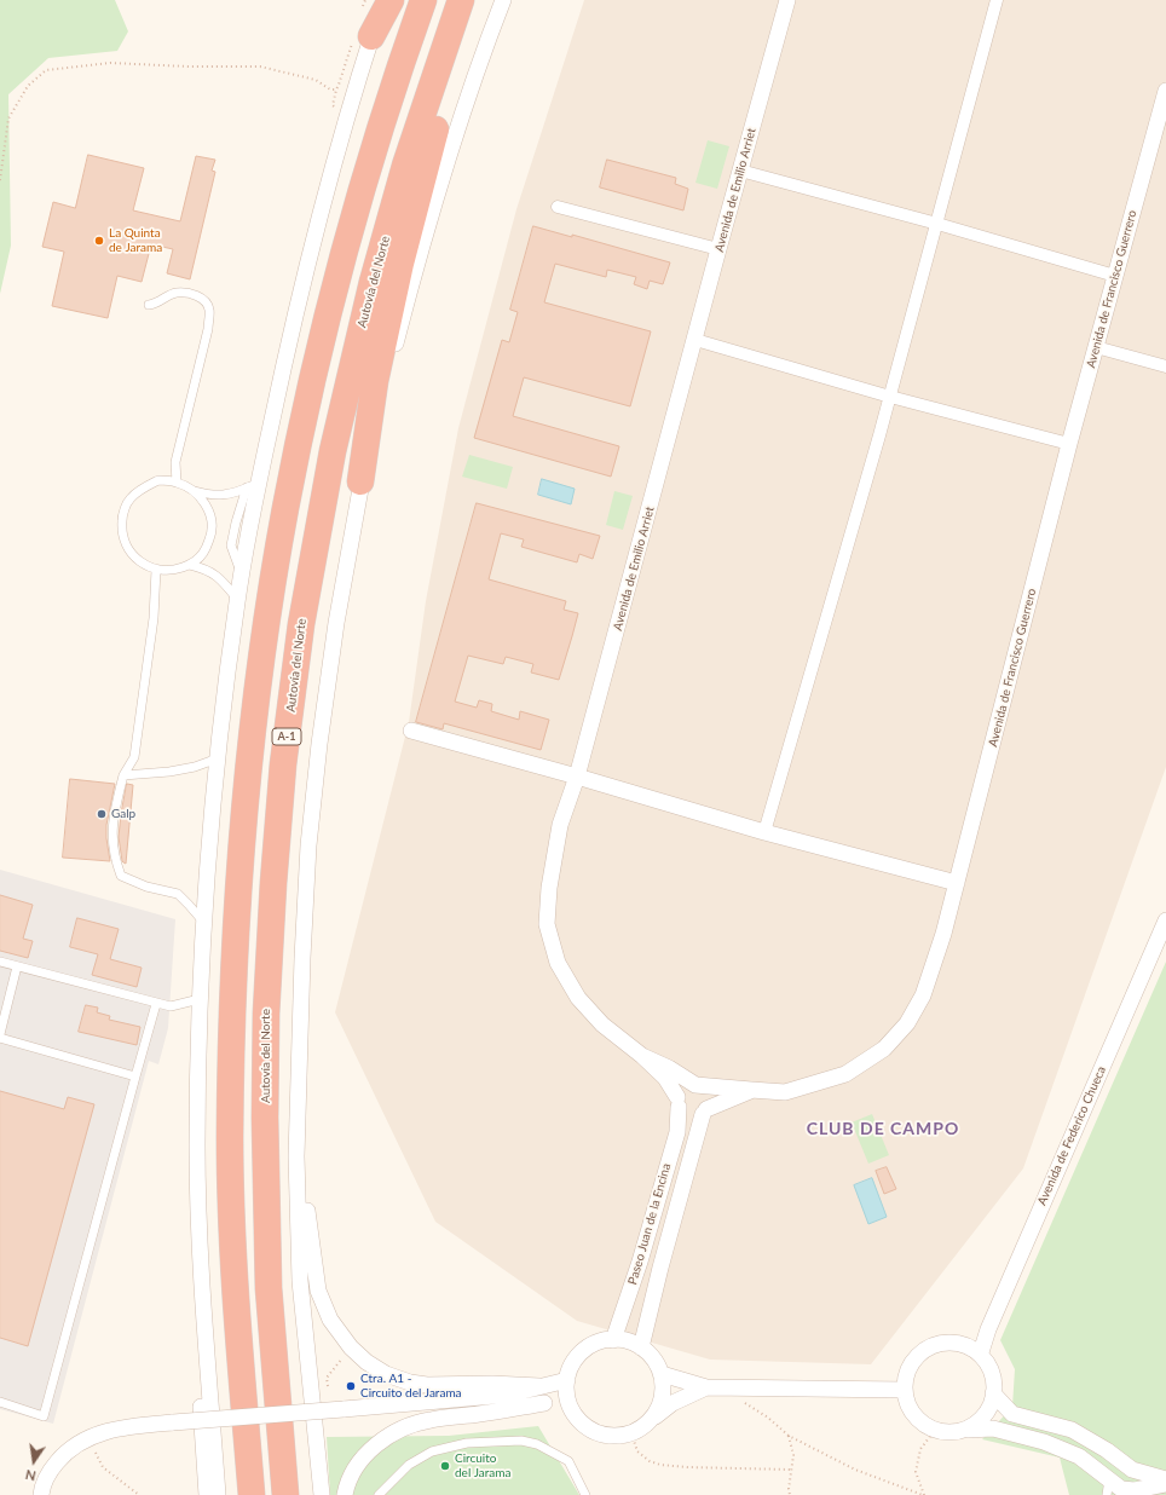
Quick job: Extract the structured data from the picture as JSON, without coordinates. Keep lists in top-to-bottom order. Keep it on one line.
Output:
{"streets":{"highway":["Autovía del Norte","A-1"],"street":["Avenida de Emilio Arriet","Avenida de Francisco Guerrero","Avenida de Federico Chueca","Paseo Juan de la Encina"]},"crossings":[["Avenida de Emilio Arriet","Avenida de Francisco Guerrero"],["Avenida de Emilio Arriet","Paseo Juan de la Encina"],["Avenida de Francisco Guerrero","Paseo Juan de la Encina"]],"districts":["CLUB DE CAMPO"],"places":["La Quinta de Jarama","Galp","Ctra. A1 - Circuito del Jarama","Circuito del Jarama"],"north":"bottom"}
